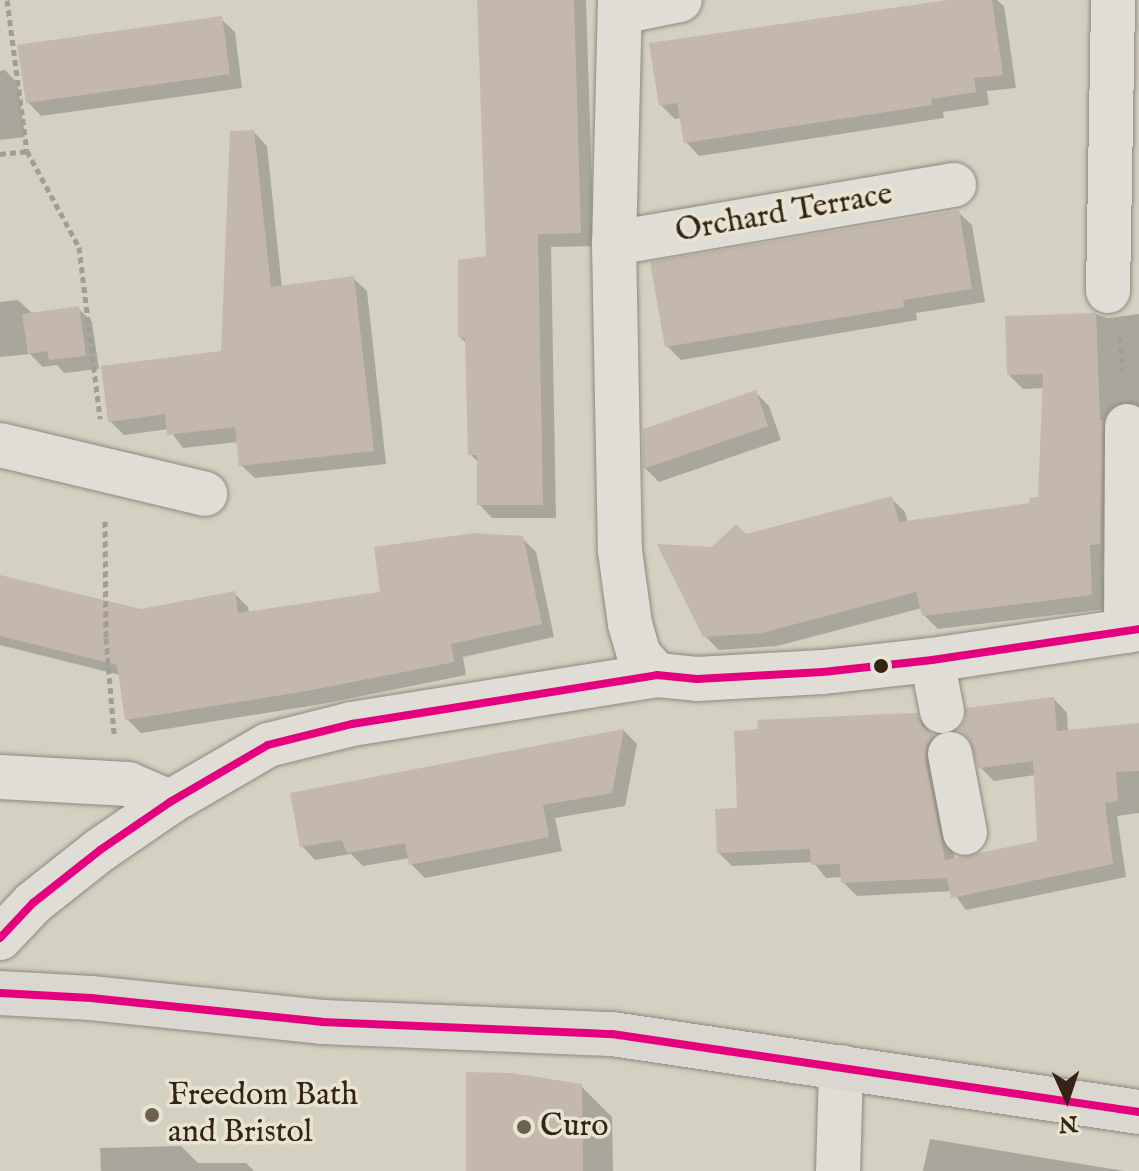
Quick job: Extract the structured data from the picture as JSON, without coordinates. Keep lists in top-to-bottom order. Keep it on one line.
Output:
{"streets":{"street":["Orchard Terrace"]},"places":["Freedom Bath and Bristol","Curo"],"north":"bottom"}
